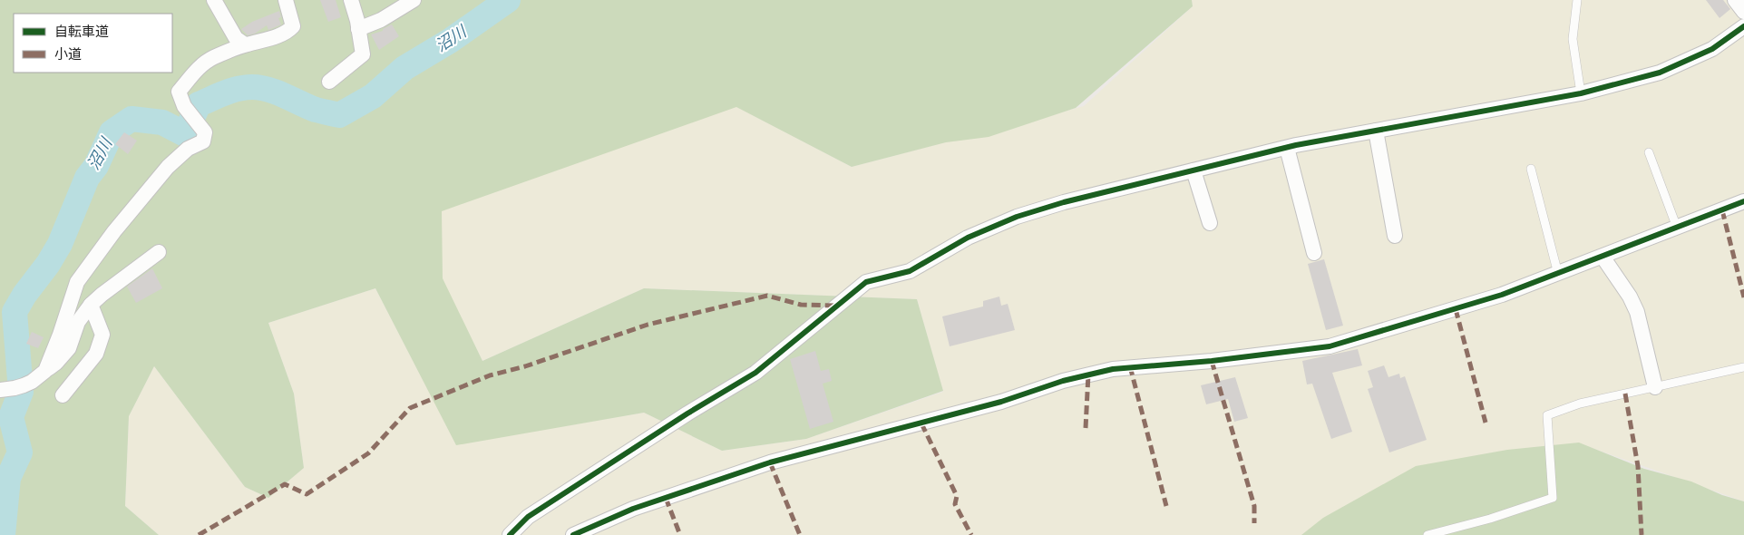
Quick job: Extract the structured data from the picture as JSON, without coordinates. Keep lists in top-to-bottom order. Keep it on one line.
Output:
{"water":["沼川"],"legend":["自転車道","小道"]}
